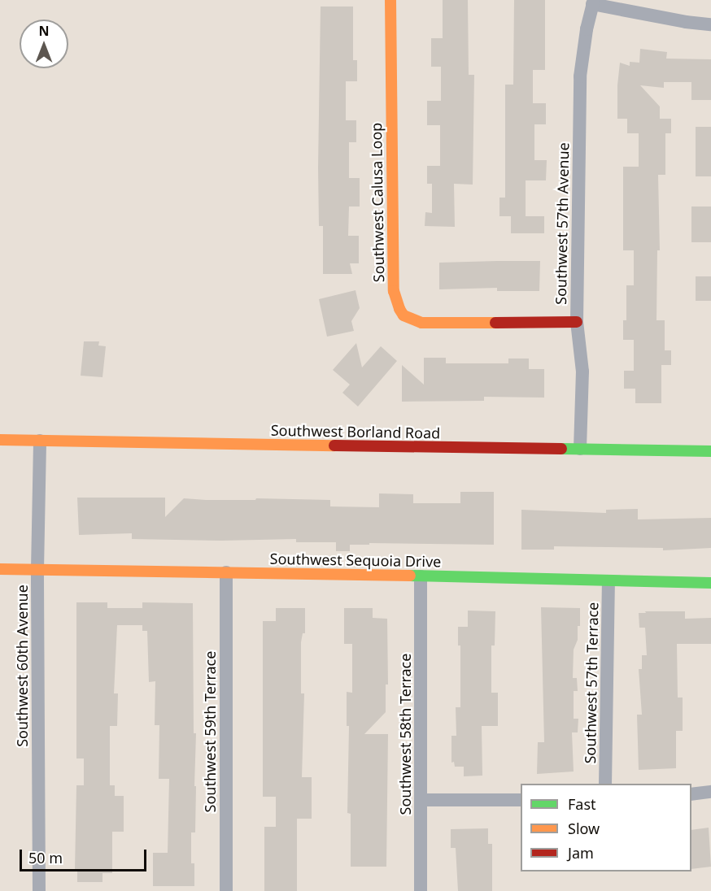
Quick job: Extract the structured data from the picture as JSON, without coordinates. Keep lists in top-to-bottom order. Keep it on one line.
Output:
{"streets":{"street":["Southwest Calusa Loop","Southwest 57th Avenue","Southwest Borland Road","Southwest Sequoia Drive","Southwest 60th Avenue","Southwest 57th Terrace","Southwest 59th Terrace","Southwest 58th Terrace"]},"crossings":[["Southwest Calusa Loop","Southwest 57th Avenue"],["Southwest 57th Avenue","Southwest Borland Road"],["Southwest Borland Road","Southwest 60th Avenue"],["Southwest Sequoia Drive","Southwest 60th Avenue"],["Southwest Sequoia Drive","Southwest 57th Terrace"],["Southwest Sequoia Drive","Southwest 59th Terrace"],["Southwest Sequoia Drive","Southwest 58th Terrace"]],"legend":["Fast","Slow","Jam"],"scale_bar":"50 m","north":"top"}
